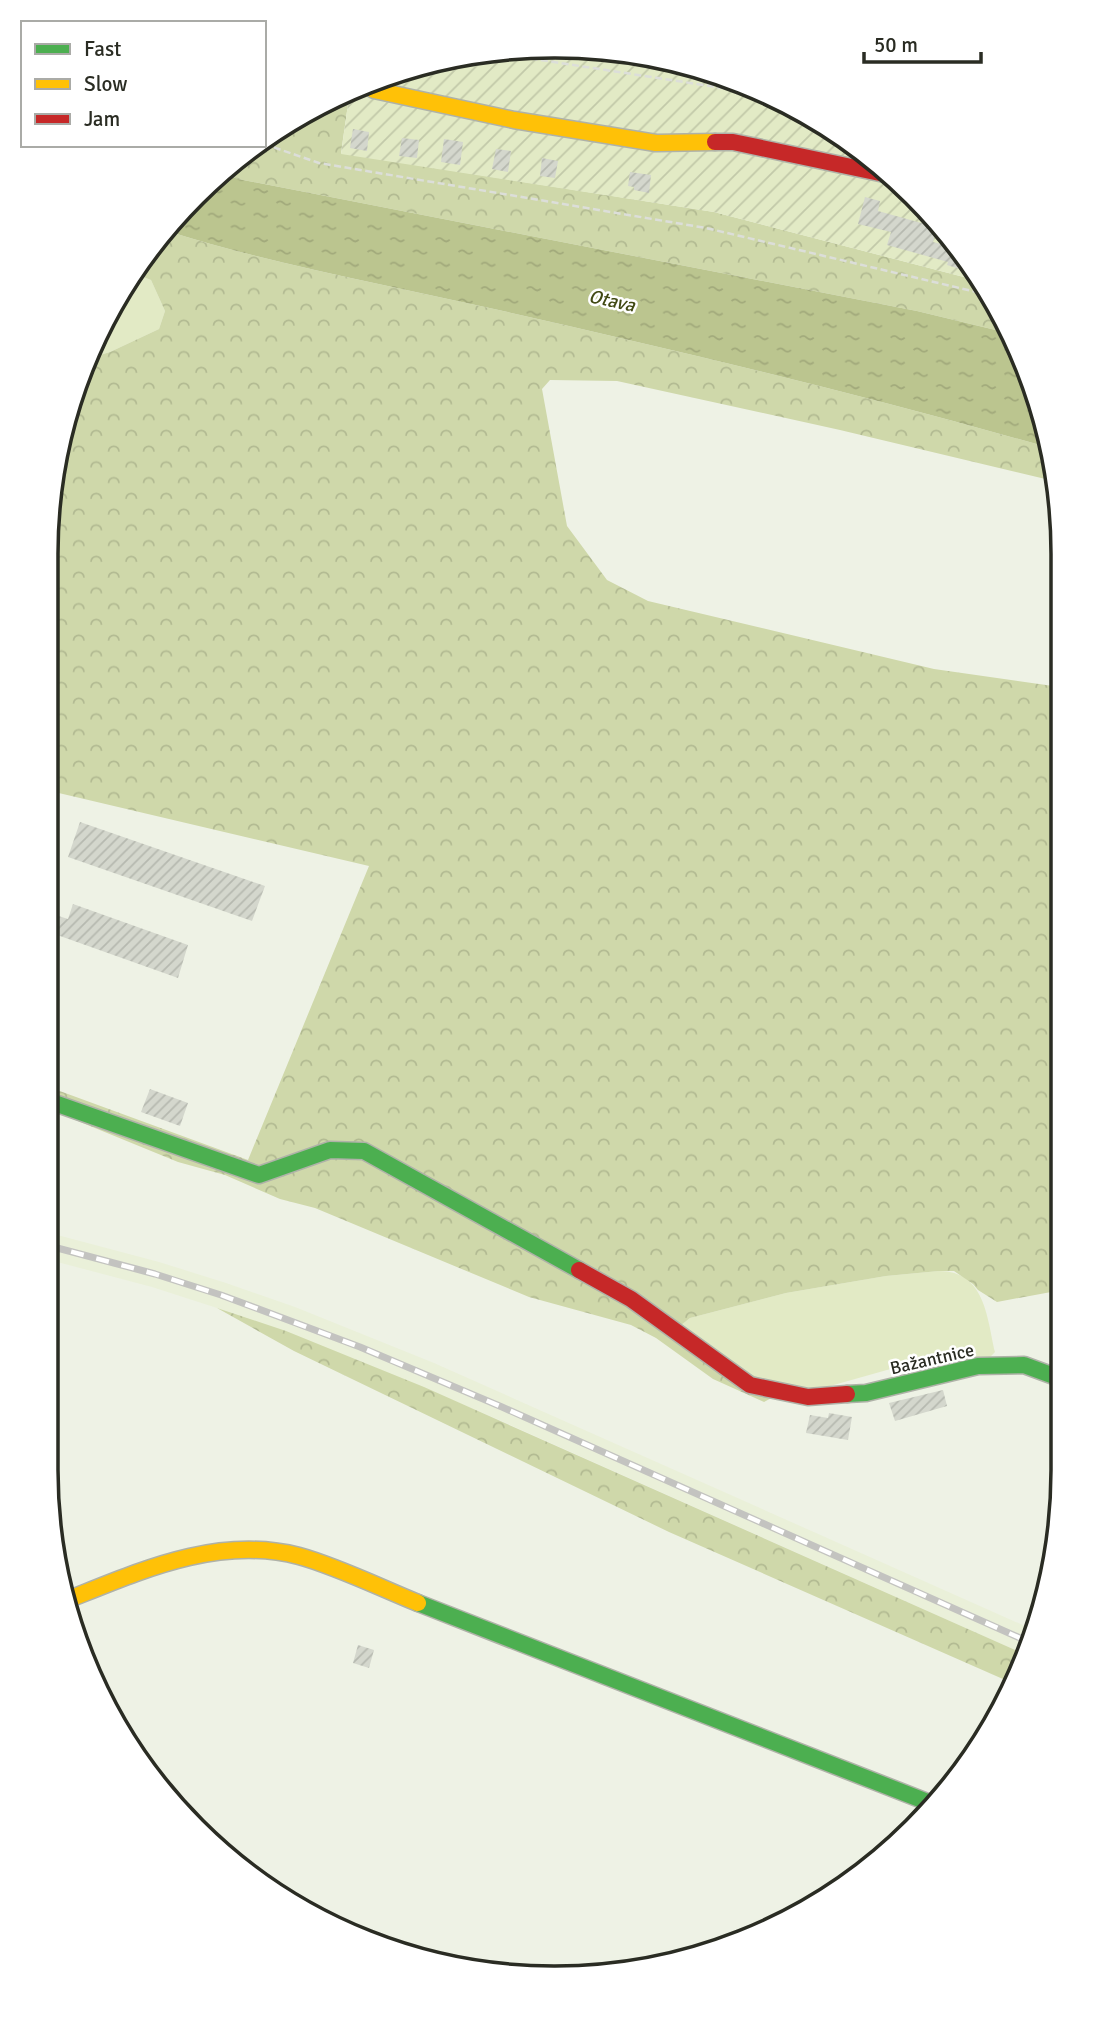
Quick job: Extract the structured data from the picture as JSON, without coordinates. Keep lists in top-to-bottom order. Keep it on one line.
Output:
{"streets":{"street":["Bažantnice"]},"water":["Otava"],"legend":["Fast","Slow","Jam"],"scale_bar":"50 m"}
